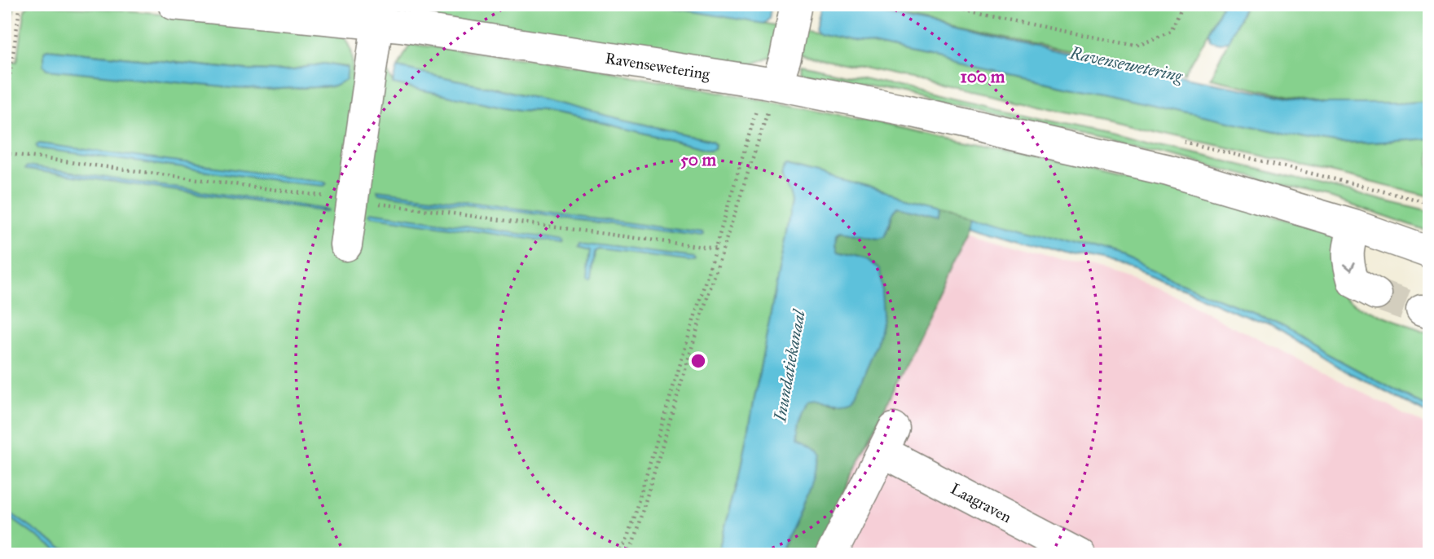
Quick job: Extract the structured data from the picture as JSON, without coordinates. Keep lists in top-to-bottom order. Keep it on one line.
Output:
{"streets":{"street":["Ravensewetering","Laagraven"]},"water":["Ravensewetering","Inundatiekanaal"],"rings":["100 m","50 m"]}
